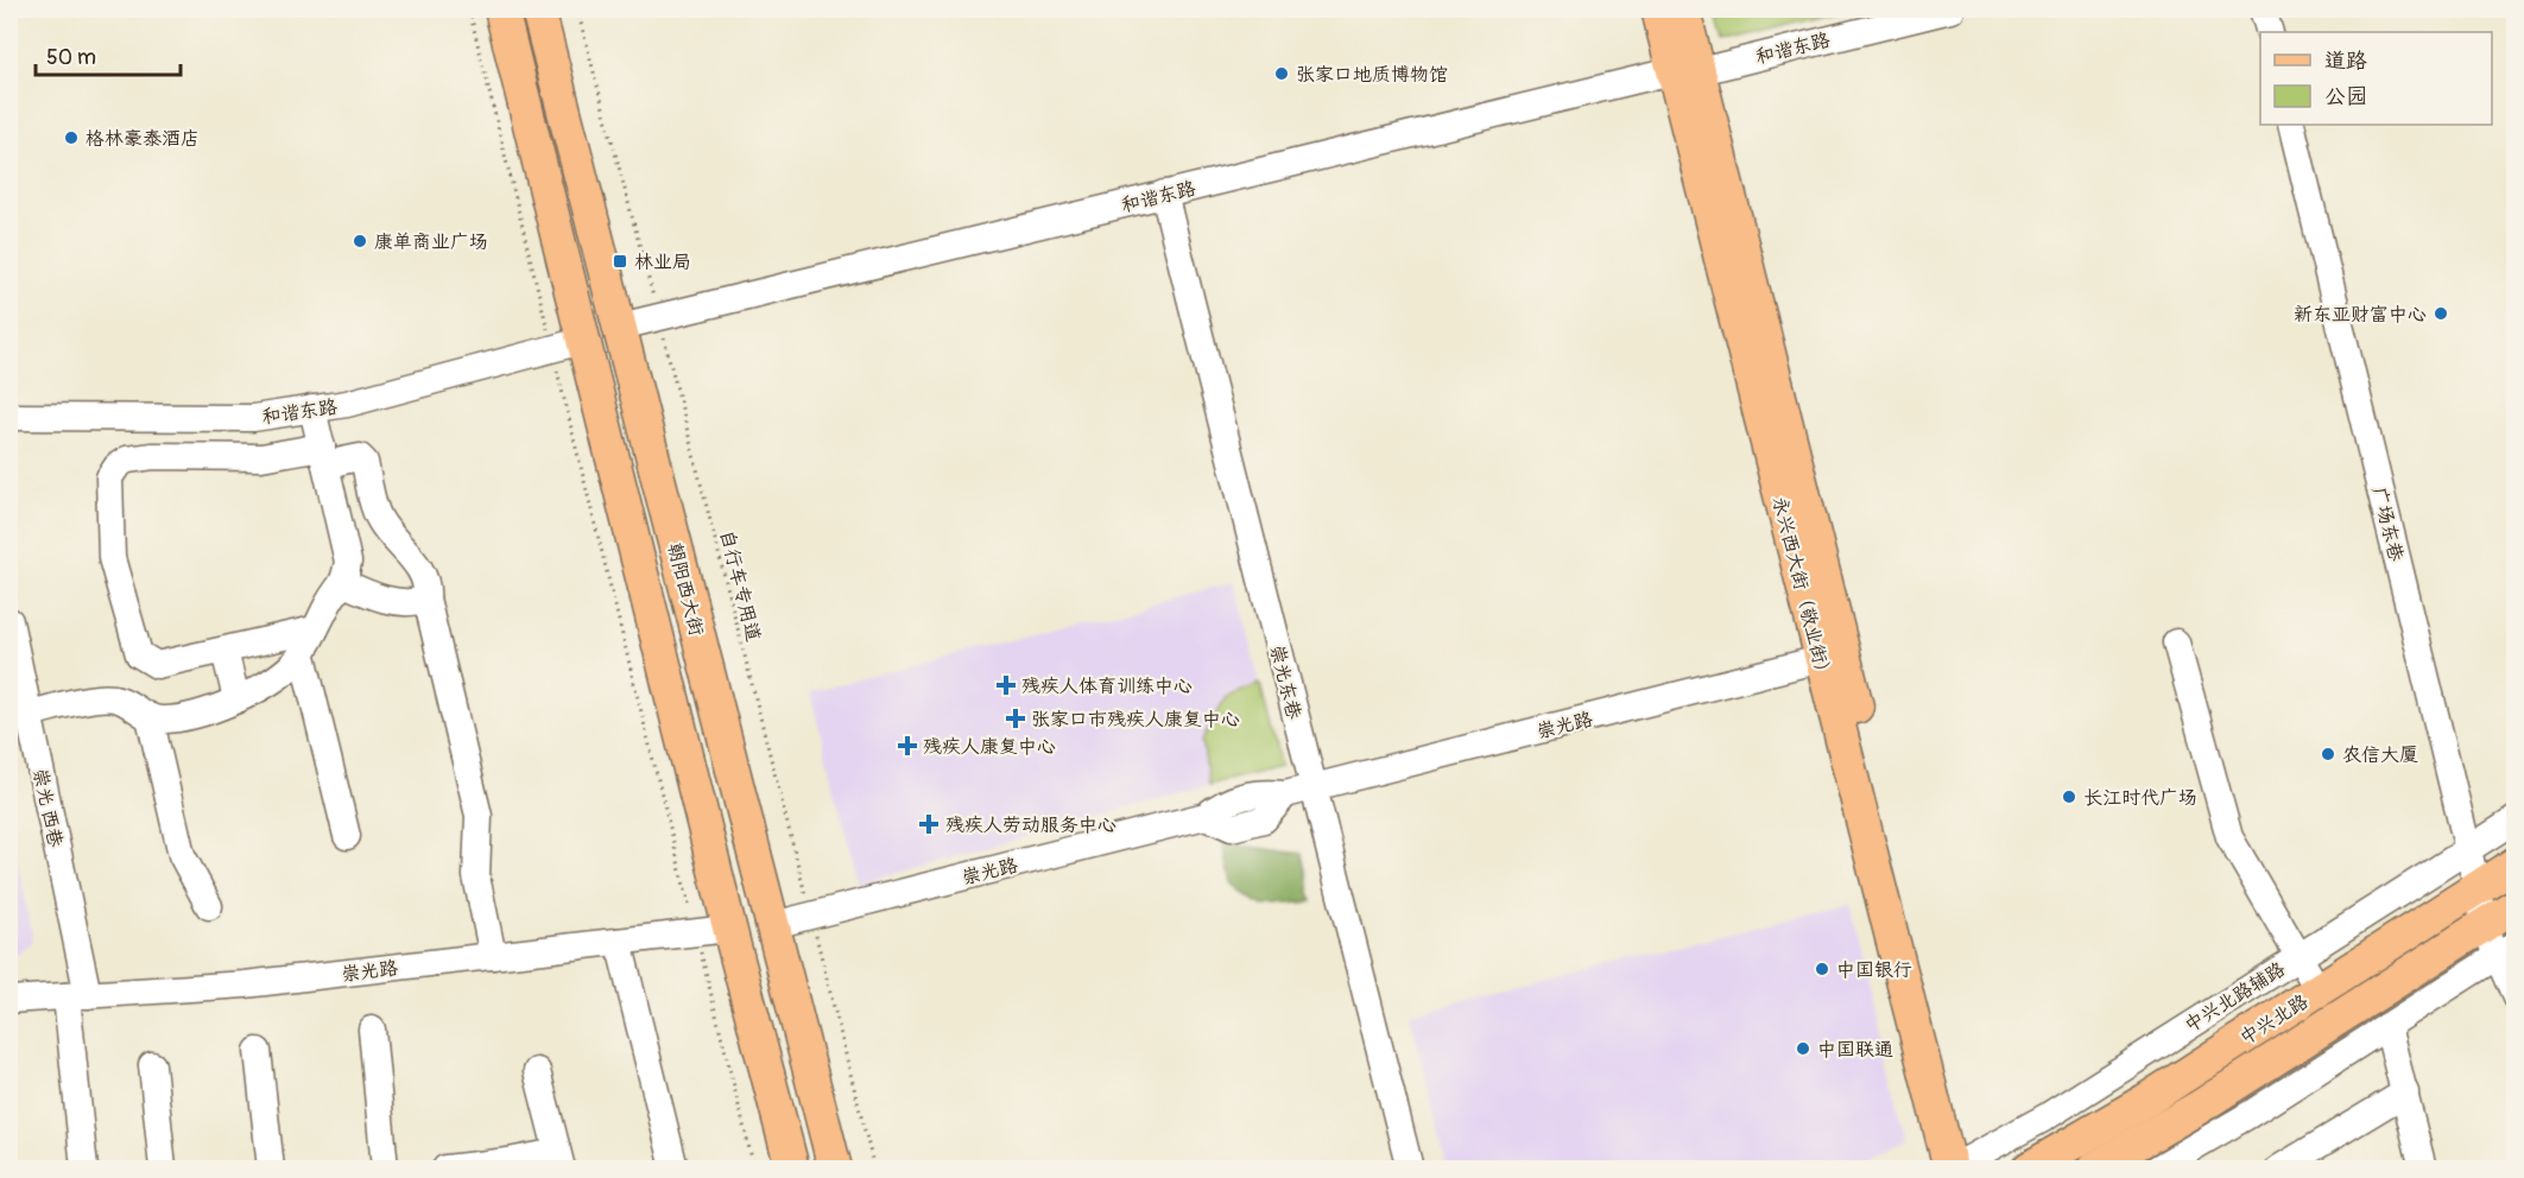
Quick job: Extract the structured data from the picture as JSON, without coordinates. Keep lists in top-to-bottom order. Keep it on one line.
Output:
{"streets":{"main road":["朝阳西大街","永兴西大街（敬业街）","中兴北路"],"street":["和谐东路","广场东巷","崇光东巷","崇光路","崇光 西巷","中兴北路辅路"],"path":["自行车专用道"]},"crossings":[["和谐东路","自行车专用道"],["和谐东路","朝阳西大街"],["和谐东路","永兴西大街（敬业街）"],["和谐东路","崇光东巷"],["广场东巷","中兴北路辅路"],["广场东巷","中兴北路"],["自行车专用道","崇光路"],["朝阳西大街","崇光路"],["永兴西大街（敬业街）","崇光路"],["永兴西大街（敬业街）","中兴北路辅路"],["崇光东巷","崇光路"],["崇光路","崇光 西巷"]],"places":{"other":["张家口地质博物馆","格林豪泰酒店","康单商业广场","新东亚财富中心","农信大厦","长江时代广场","中国银行","中国联通"],"transit":["林业局"],"health":["残疾人体育训练中心","张家口市残疾人康复中心","残疾人康复中心","残疾人劳动服务中心"]},"legend":["道路","公园"],"scale_bar":"50 m"}
